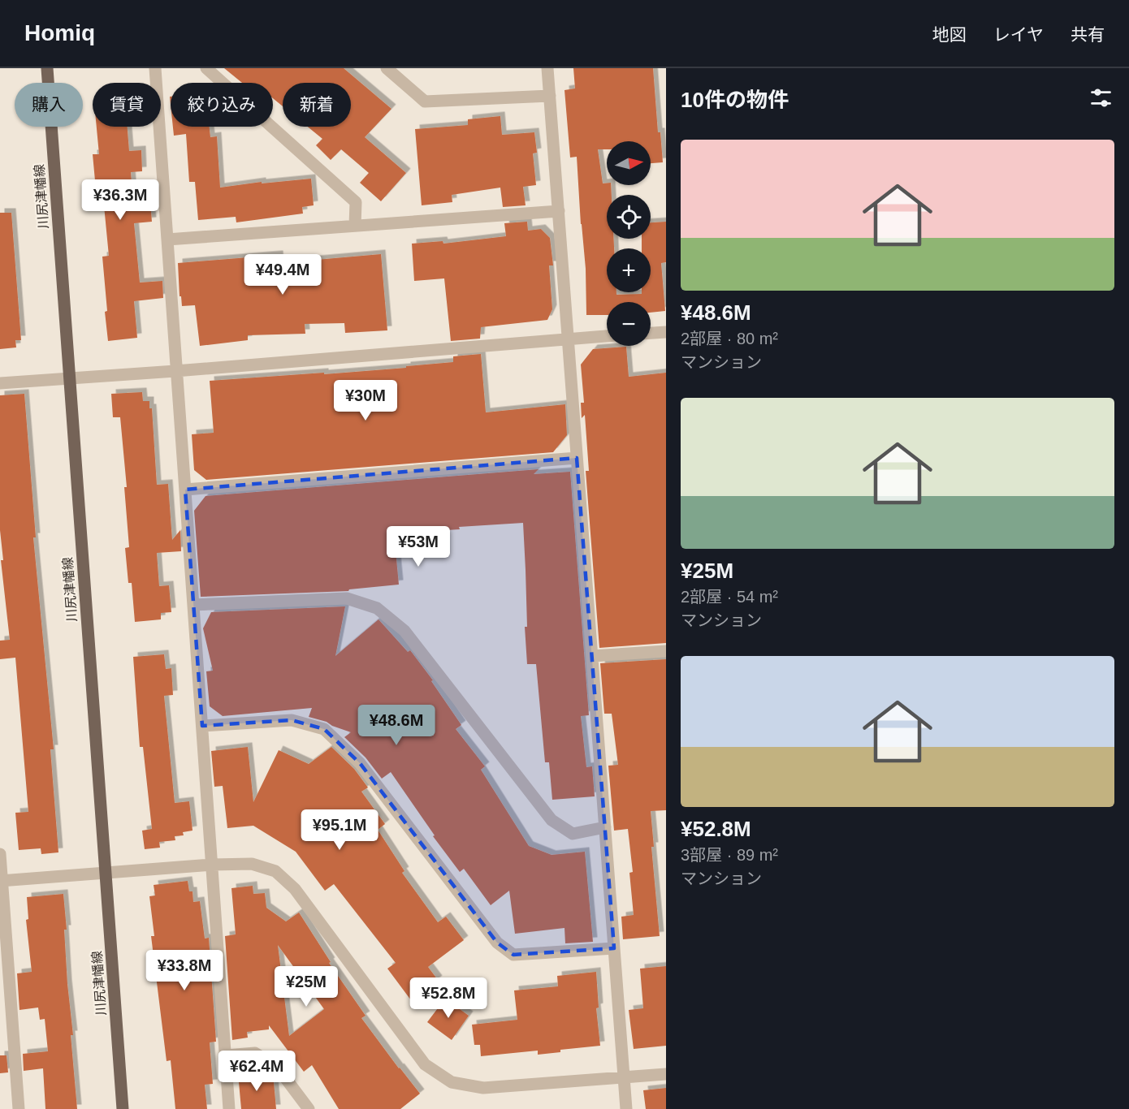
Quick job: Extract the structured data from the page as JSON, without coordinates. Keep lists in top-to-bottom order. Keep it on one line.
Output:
{"streets":{"main road":["川尻津幡線"]},"north":"right","page":{"header":"Homiq","nav":["地図","レイヤ","共有"],"heading":"10件の物件","chip":["購入","賃貸","絞り込み","新着"],"list":[{"name":"¥48.6M","note":"2部屋 · 80 m² · マンション"},{"name":"¥25M","note":"2部屋 · 54 m² · マンション"},{"name":"¥52.8M","note":"3部屋 · 89 m² · マンション"}],"map_buttons":["+","−"],"price":["¥36.3M","¥49.4M","¥30M","¥53M","¥48.6M","¥95.1M","¥33.8M","¥25M","¥52.8M","¥62.4M"]}}
